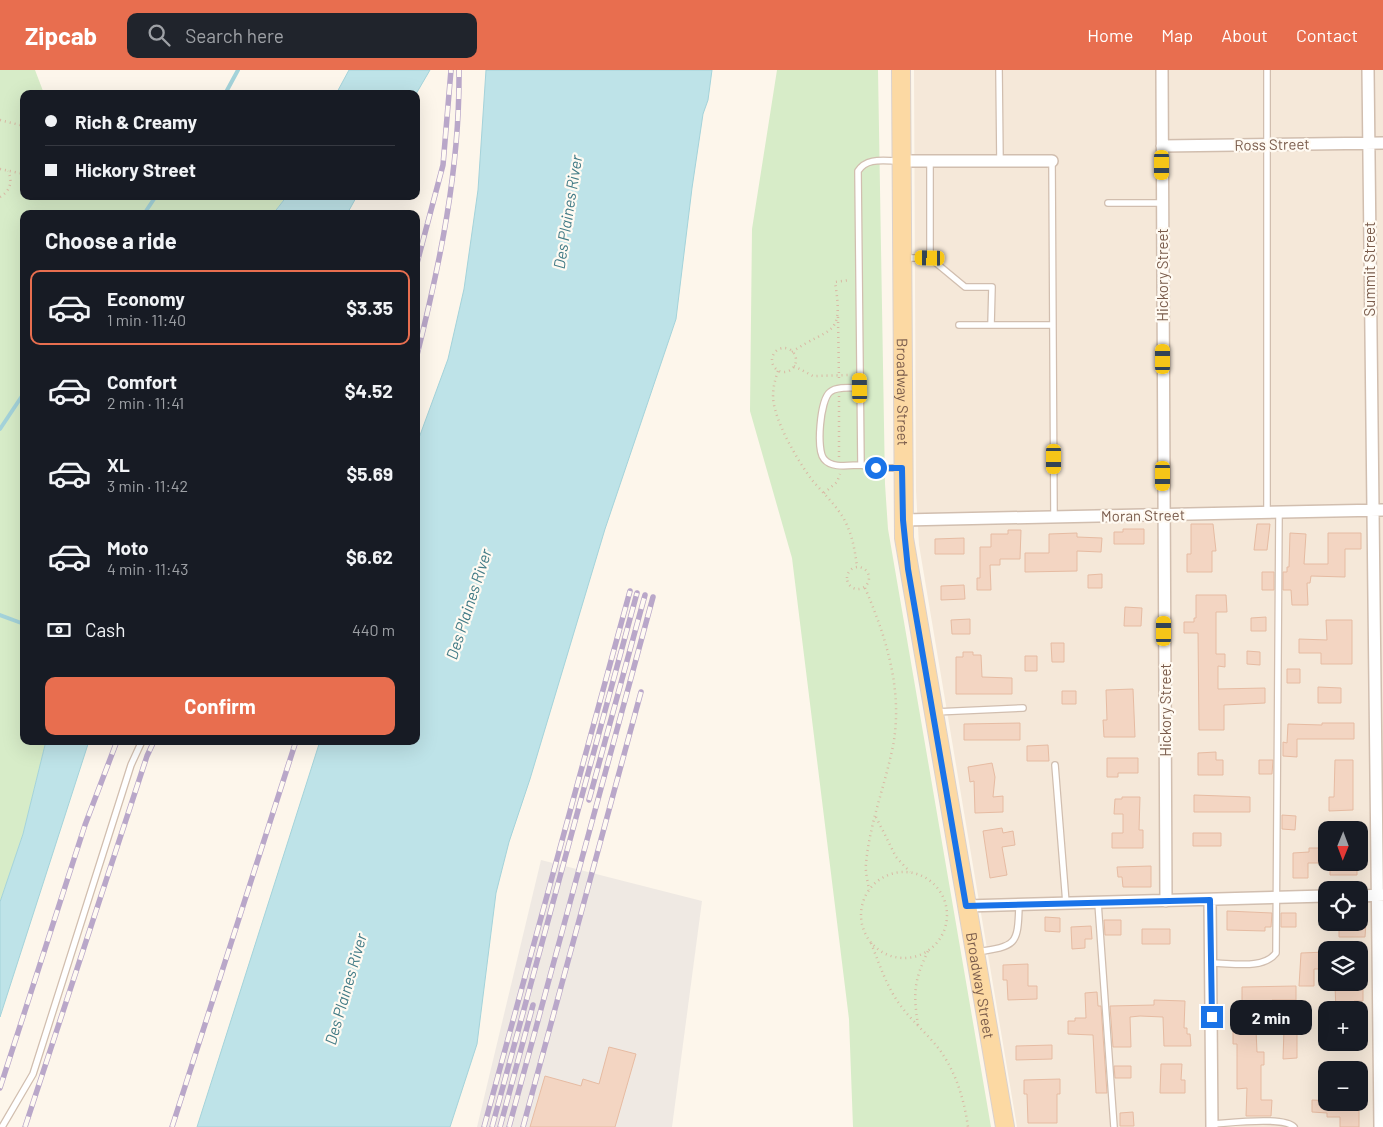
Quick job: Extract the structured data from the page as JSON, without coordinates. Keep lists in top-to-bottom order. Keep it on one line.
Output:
{"streets":{"main road":["Broadway Street"],"street":["Ross Street","Summit Street","Hickory Street","Moran Street"]},"crossings":[["Ross Street","Summit Street"],["Ross Street","Hickory Street"],["Summit Street","Moran Street"],["Hickory Street","Moran Street"],["Broadway Street","Moran Street"]],"water":["Des Plaines River"],"north":"bottom","page":{"header":"Zipcab","search":"Search here","nav":["Home","Map","About","Contact"],"banner":["Rich & Creamy","Hickory Street"],"heading":"Choose a ride","list":[{"name":"Economy","note":"1 min · 11:40","value":"$3.35"},{"name":"Comfort","note":"2 min · 11:41","value":"$4.52"},{"name":"XL","note":"3 min · 11:42","value":"$5.69"},{"name":"Moto","note":"4 min · 11:43","value":"$6.62"}],"pay":["Cash","440 m"],"buttons":"Confirm","map_buttons":["+","−"],"bubble":"2 min"}}
